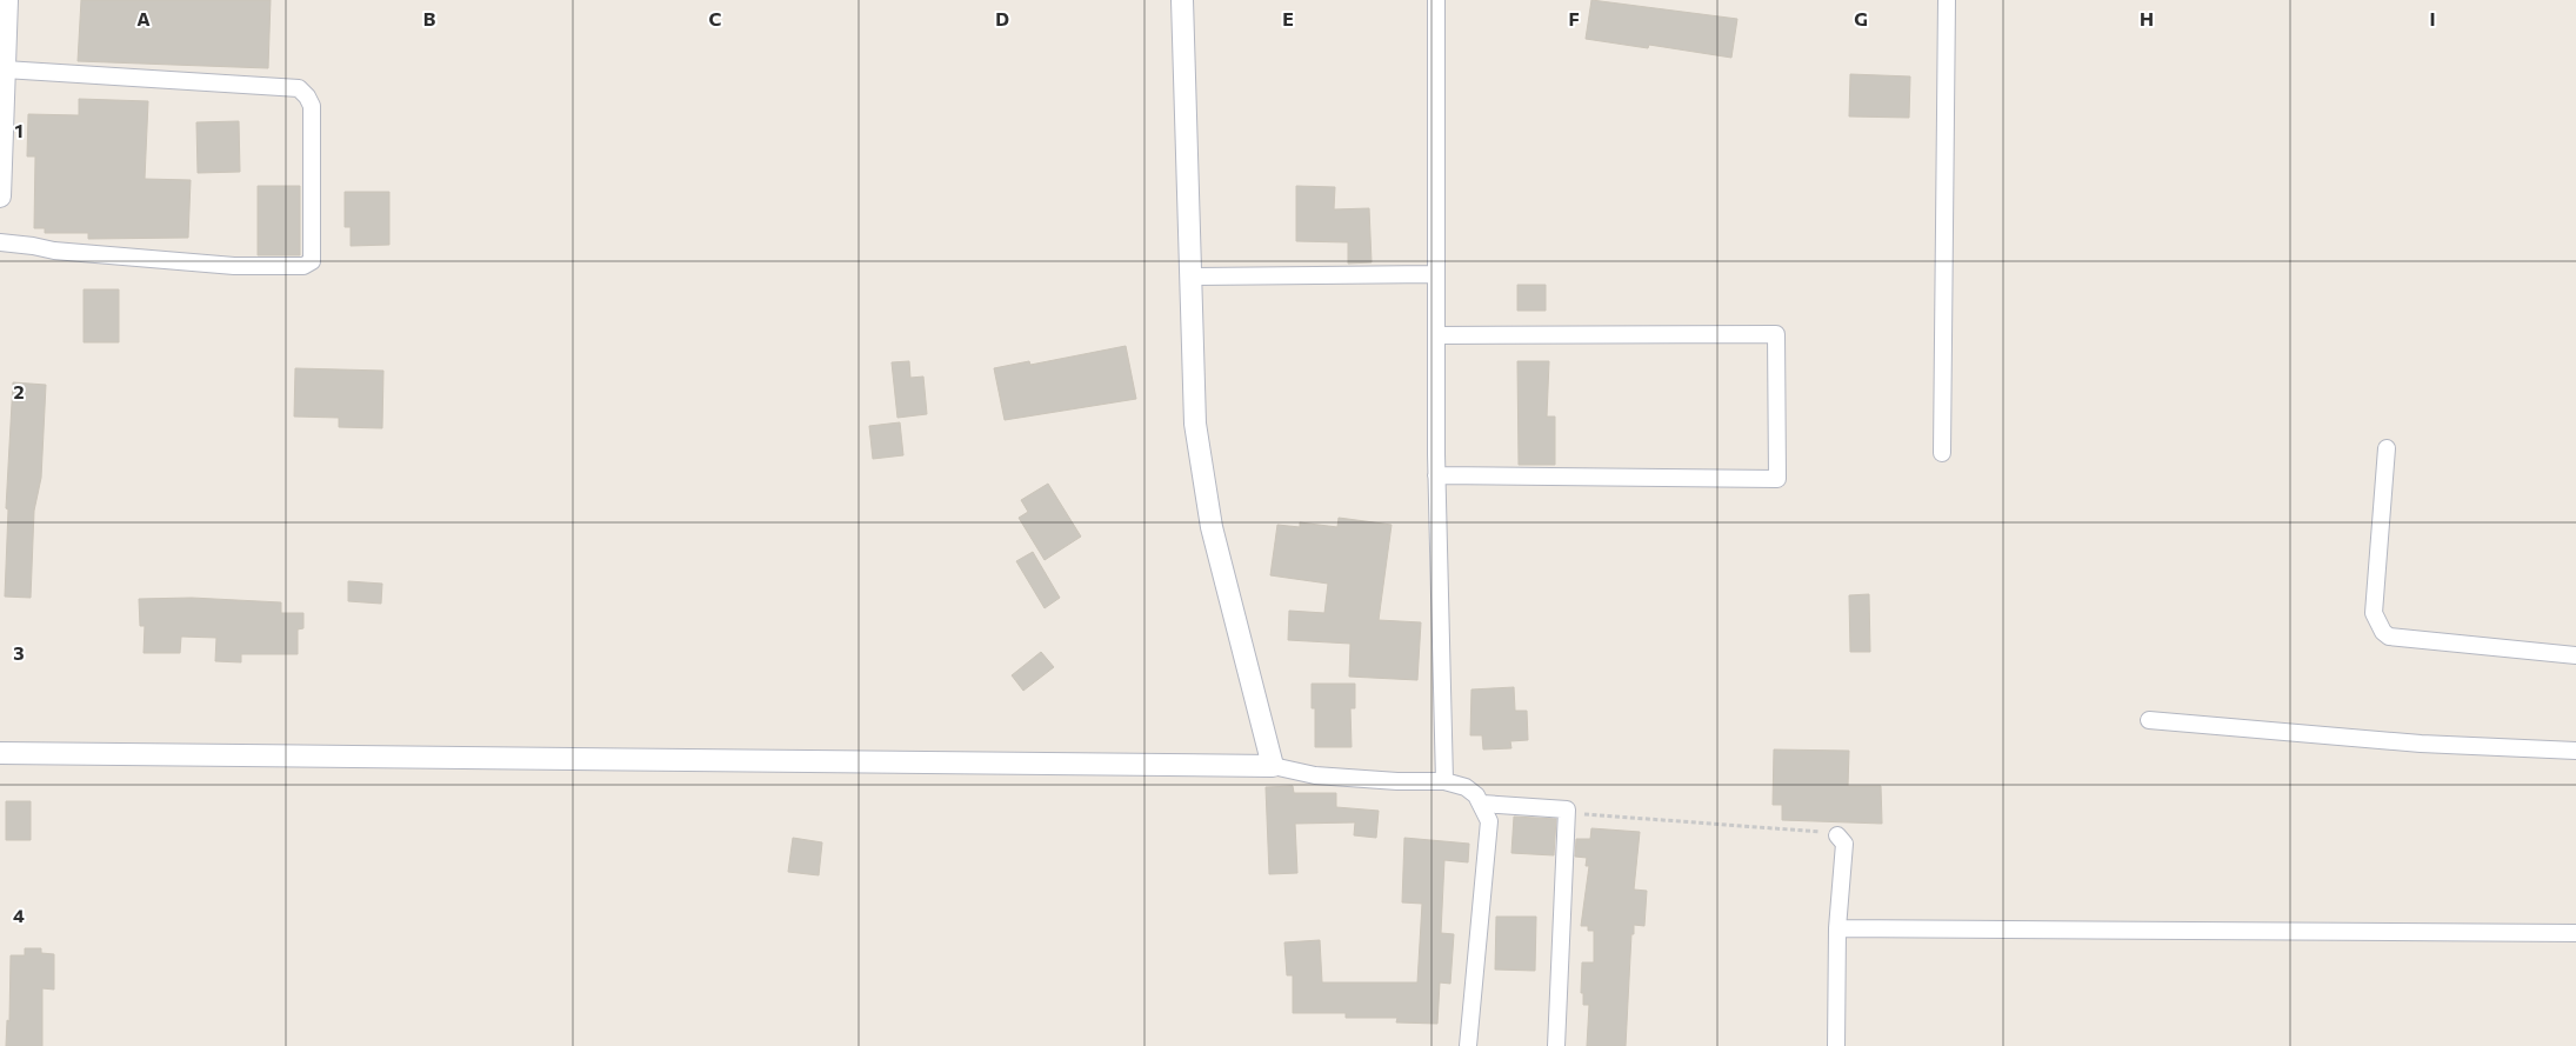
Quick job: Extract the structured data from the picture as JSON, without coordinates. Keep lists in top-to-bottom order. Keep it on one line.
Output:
{"grid":{"columns":["A","B","C","D","E","F","G","H","I"],"rows":["1","2","3","4"]}}
